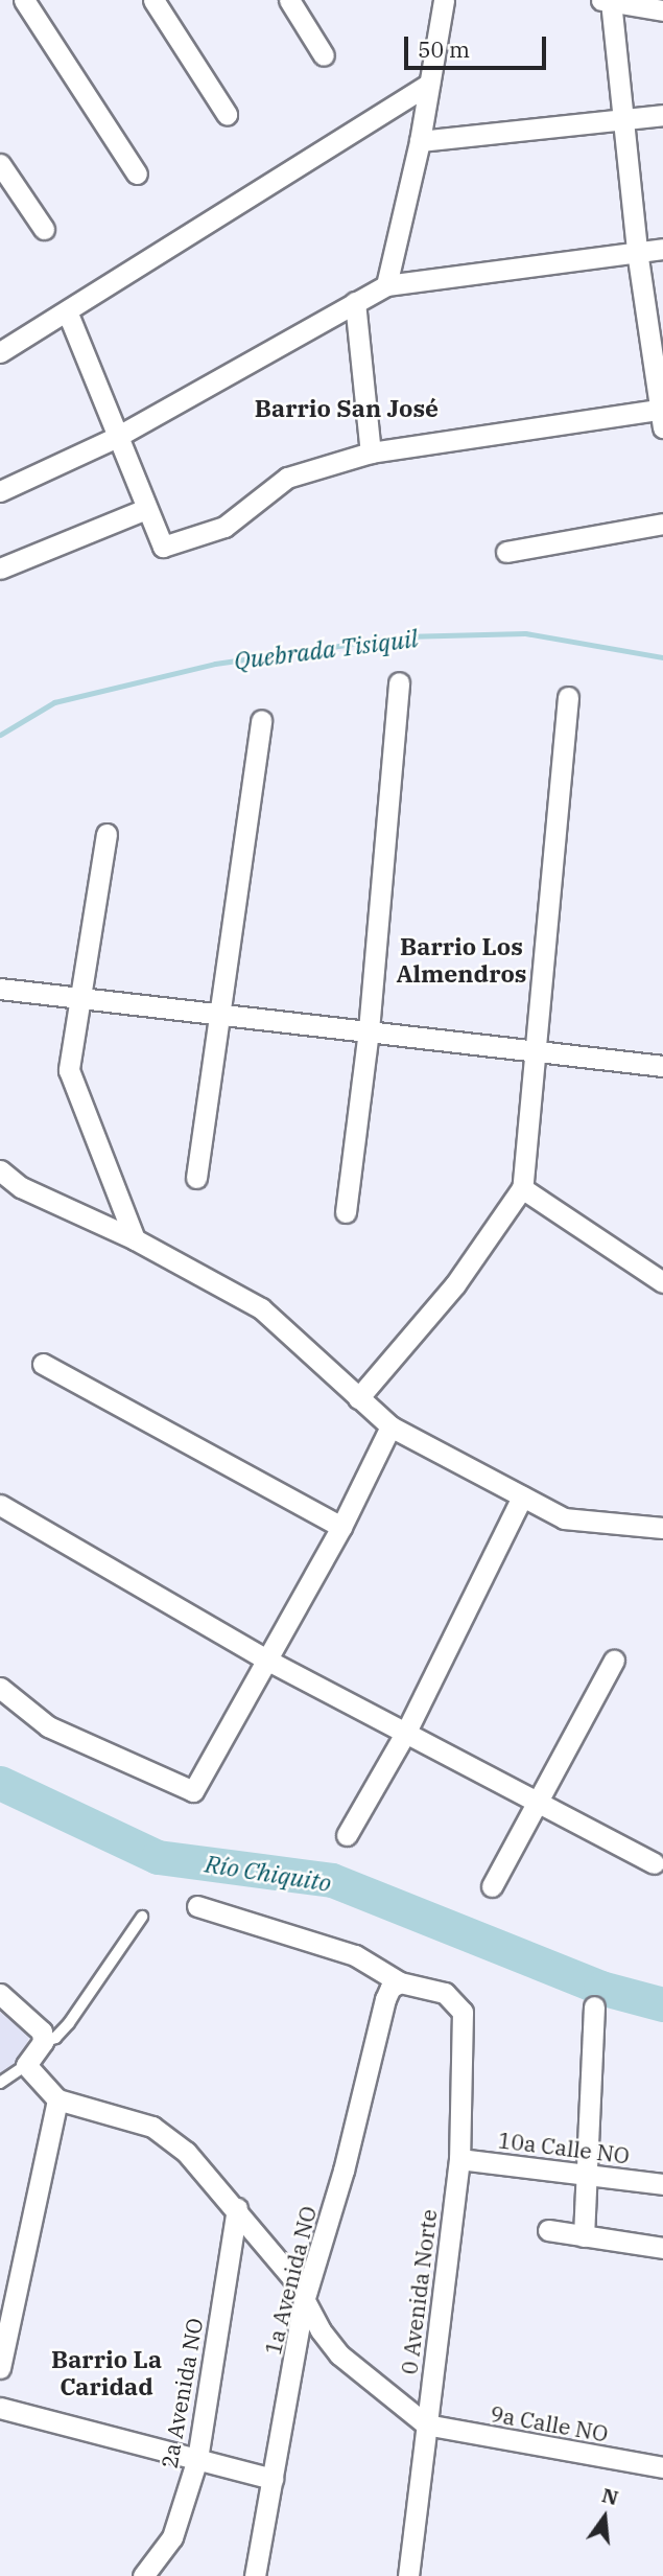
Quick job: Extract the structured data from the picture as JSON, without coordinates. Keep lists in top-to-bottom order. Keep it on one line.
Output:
{"streets":{"street":["10a Calle NO","1a Avenida NO","0 Avenida Norte","2a Avenida NO","9a Calle NO"]},"crossings":[["10a Calle NO","0 Avenida Norte"],["1a Avenida NO","0 Avenida Norte"],["0 Avenida Norte","9a Calle NO"]],"districts":["Barrio San José","Barrio Los Almendros","Barrio La Caridad"],"water":["Quebrada Tisiquil","Río Chiquito"],"scale_bar":"50 m","north":"top"}
